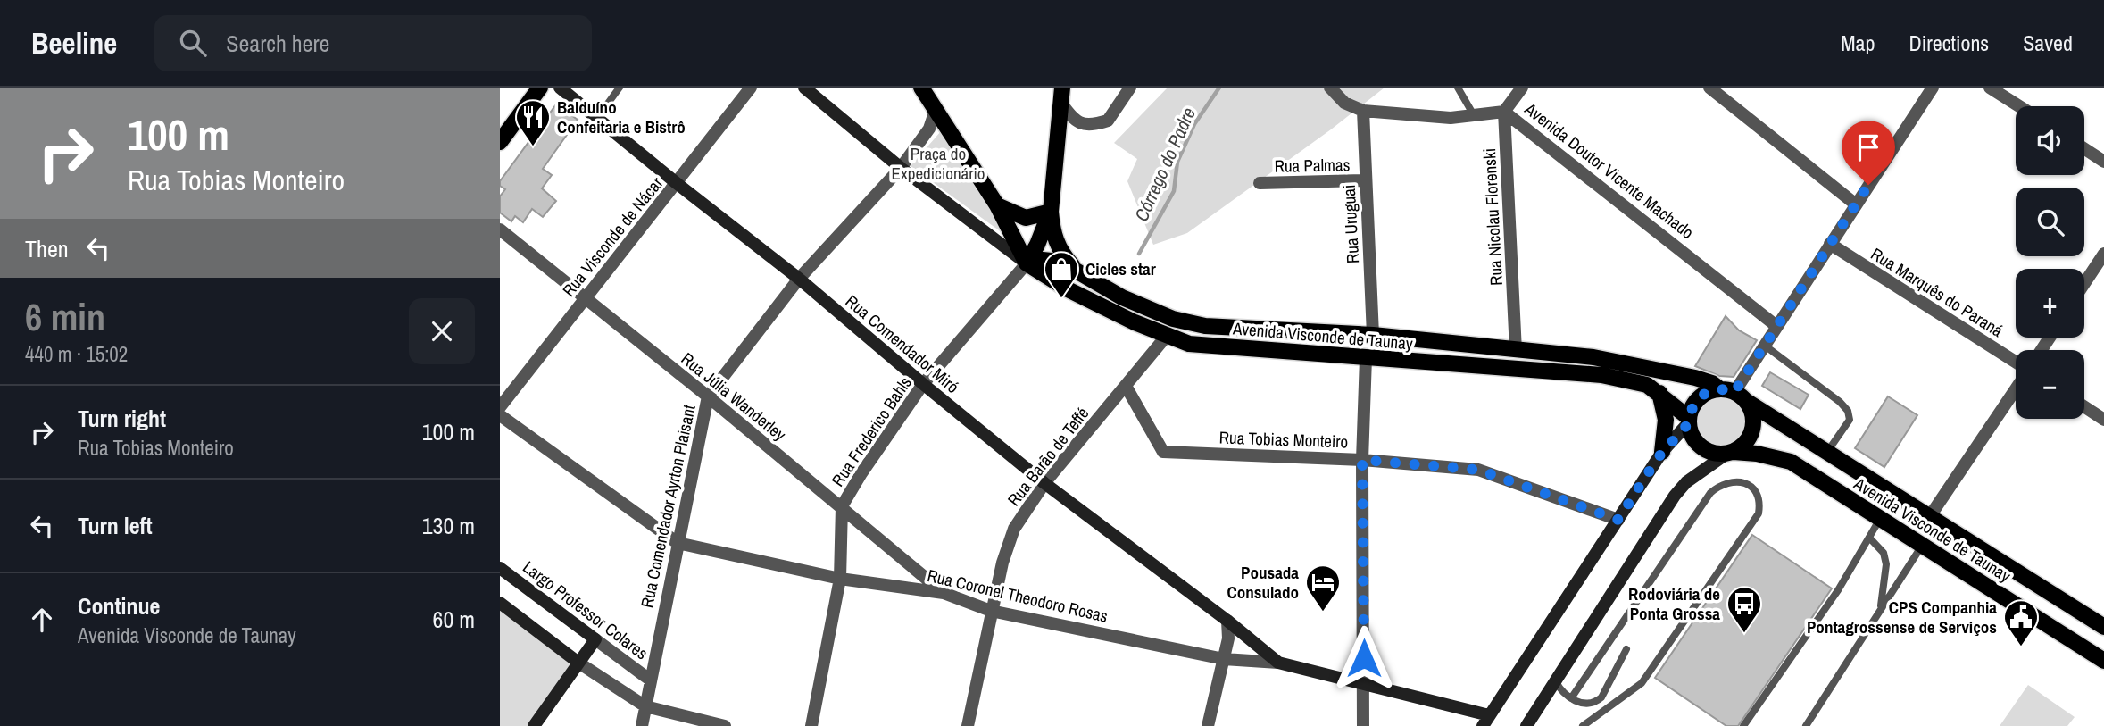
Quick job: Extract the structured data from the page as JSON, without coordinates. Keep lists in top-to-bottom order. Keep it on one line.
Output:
{"streets":{"main road":["Avenida Visconde de Taunay","Rua Comendador Miró","Rua Coronel Theodoro Rosas","Largo Professor Colares"],"street":["Rua Palmas","Avenida Doutor Vicente Machado","Rua Nicolau Florenski","Rua Uruguai","Rua Visconde de Nácar","Rua Marquês do Paraná","Rua Júlia Wanderley","Rua Frederico Bahls","Rua Tobias Monteiro","Rua Barão de Teffé","Rua Comendador Ayrton Plaisant"]},"crossings":[["Rua Palmas","Rua Uruguai"],["Avenida Doutor Vicente Machado","Rua Nicolau Florenski"],["Avenida Doutor Vicente Machado","Rua Uruguai"],["Rua Nicolau Florenski","Avenida Visconde de Taunay"],["Rua Uruguai","Avenida Visconde de Taunay"],["Rua Visconde de Nácar","Rua Comendador Miró"],["Rua Visconde de Nácar","Rua Júlia Wanderley"],["Avenida Visconde de Taunay","Rua Frederico Bahls"],["Avenida Visconde de Taunay","Rua Barão de Teffé"],["Rua Comendador Miró","Rua Frederico Bahls"],["Rua Comendador Miró","Rua Barão de Teffé"],["Rua Comendador Miró","Rua Comendador Ayrton Plaisant"],["Rua Comendador Miró","Rua Coronel Theodoro Rosas"],["Rua Júlia Wanderley","Rua Frederico Bahls"],["Rua Júlia Wanderley","Rua Comendador Ayrton Plaisant"],["Rua Júlia Wanderley","Rua Coronel Theodoro Rosas"],["Rua Frederico Bahls","Rua Coronel Theodoro Rosas"],["Rua Tobias Monteiro","Rua Barão de Teffé"],["Rua Barão de Teffé","Rua Coronel Theodoro Rosas"],["Rua Comendador Ayrton Plaisant","Rua Coronel Theodoro Rosas"],["Rua Comendador Ayrton Plaisant","Largo Professor Colares"]],"water":["Córrego do Padre"],"parks":["Praça do Expedicionário"],"places":{"restaurant":["Balduíno Confeitaria e Bistrô"],"shop":["Cicles star"],"hotel":["Pousada Consulado"],"bus stop":["Rodoviária de Ponta Grossa"],"public building":["CPS Companhia Pontagrossense de Serviços"]},"page":{"header":"Beeline","search":"Search here","nav":["Map","Directions","Saved"],"turn":["100 m","Rua Tobias Monteiro"],"map_buttons":["+","−"],"then":"Then","heading":["6 min","440 m · 15:02"],"list":[{"name":"Turn right","note":"Rua Tobias Monteiro","value":"100 m"},{"name":"Turn left","value":"130 m"},{"name":"Continue","note":"Avenida Visconde de Taunay","value":"60 m"}]}}
